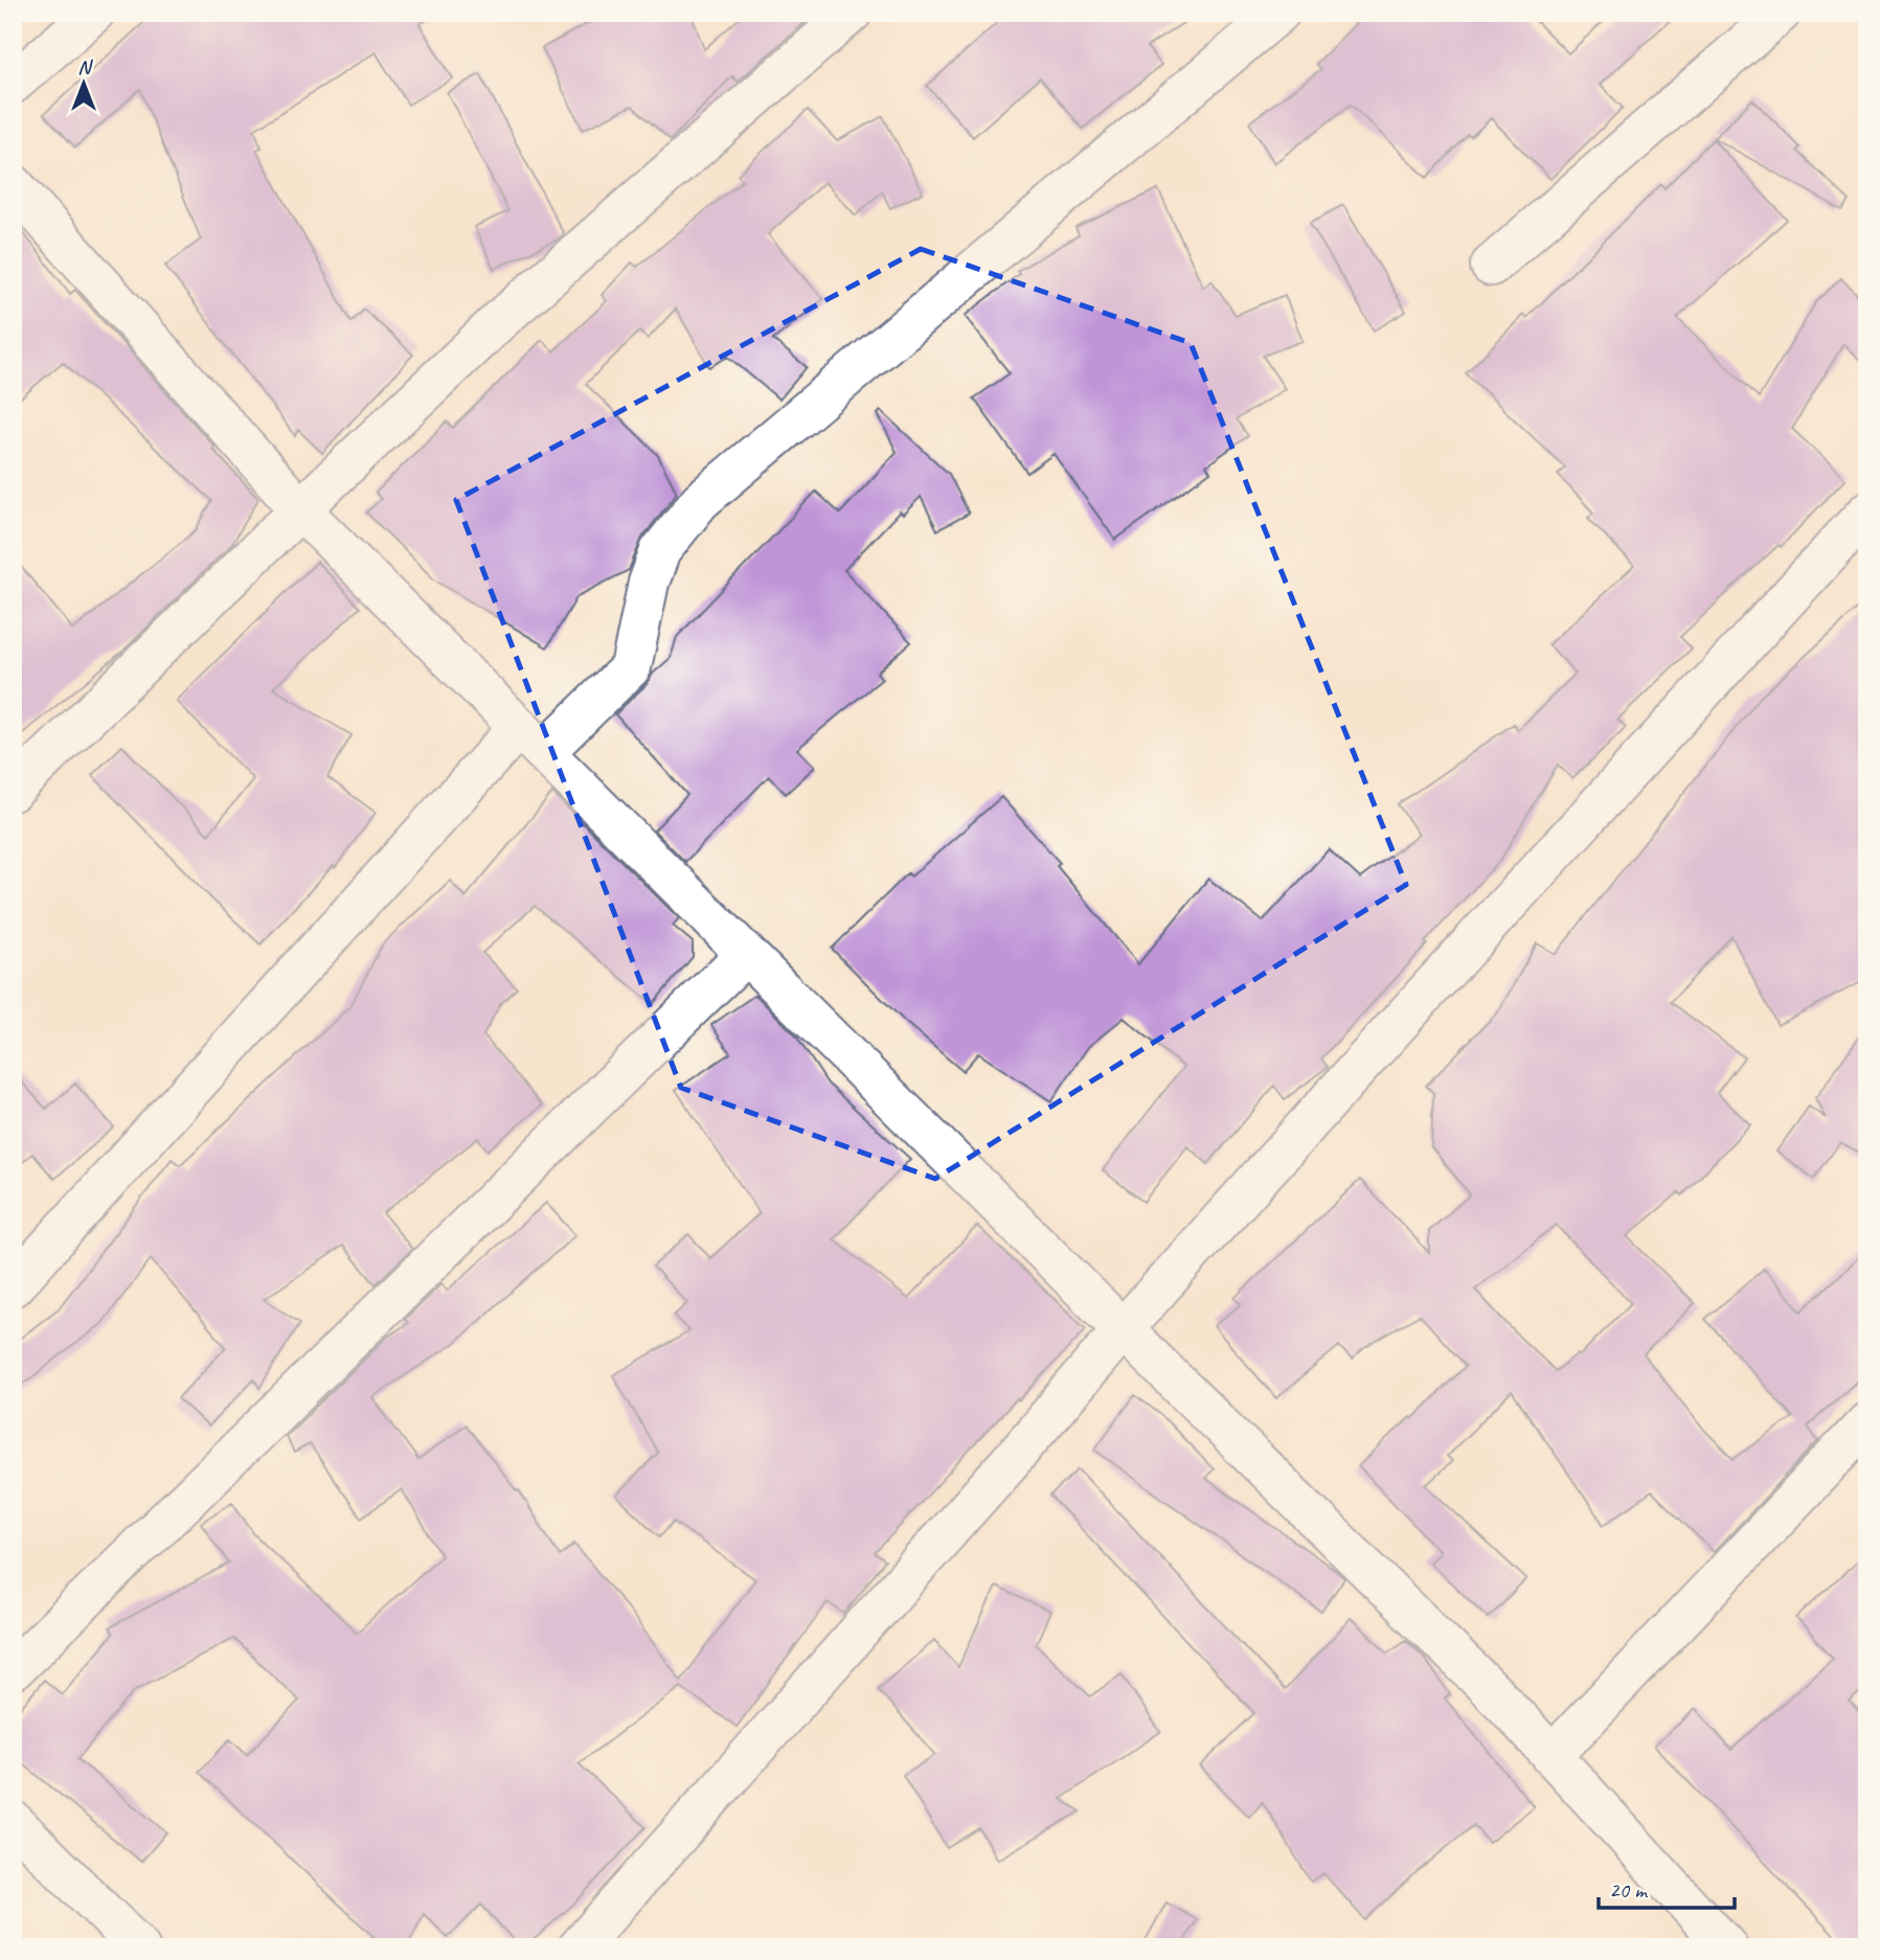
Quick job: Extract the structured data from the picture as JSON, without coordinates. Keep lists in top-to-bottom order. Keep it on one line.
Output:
{"scale_bar":"20 m","north":"top"}
